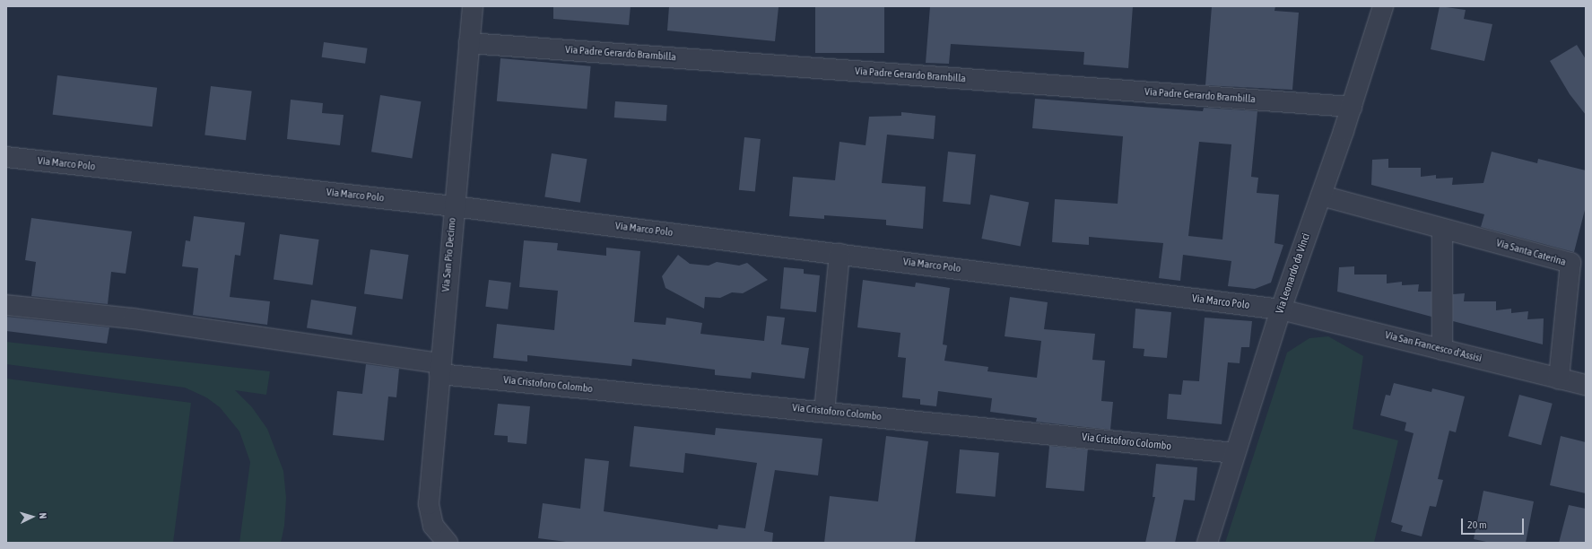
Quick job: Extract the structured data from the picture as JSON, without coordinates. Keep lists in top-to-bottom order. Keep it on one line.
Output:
{"streets":{"street":["Via Padre Gerardo Brambilla","Via Marco Polo","Via Santa Caterina","Via San Pio Decimo","Via Leonardo da Vinci","Via San Francesco d'Assisi","Via Cristoforo Colombo"]},"crossings":[["Via Padre Gerardo Brambilla","Via San Pio Decimo"],["Via Padre Gerardo Brambilla","Via Leonardo da Vinci"],["Via Marco Polo","Via San Pio Decimo"],["Via Marco Polo","Via Leonardo da Vinci"],["Via Marco Polo","Via San Francesco d'Assisi"],["Via Santa Caterina","Via Leonardo da Vinci"],["Via Santa Caterina","Via San Francesco d'Assisi"],["Via San Pio Decimo","Via Cristoforo Colombo"],["Via Leonardo da Vinci","Via San Francesco d'Assisi"],["Via Leonardo da Vinci","Via Cristoforo Colombo"]],"scale_bar":"20 m","north":"right"}
